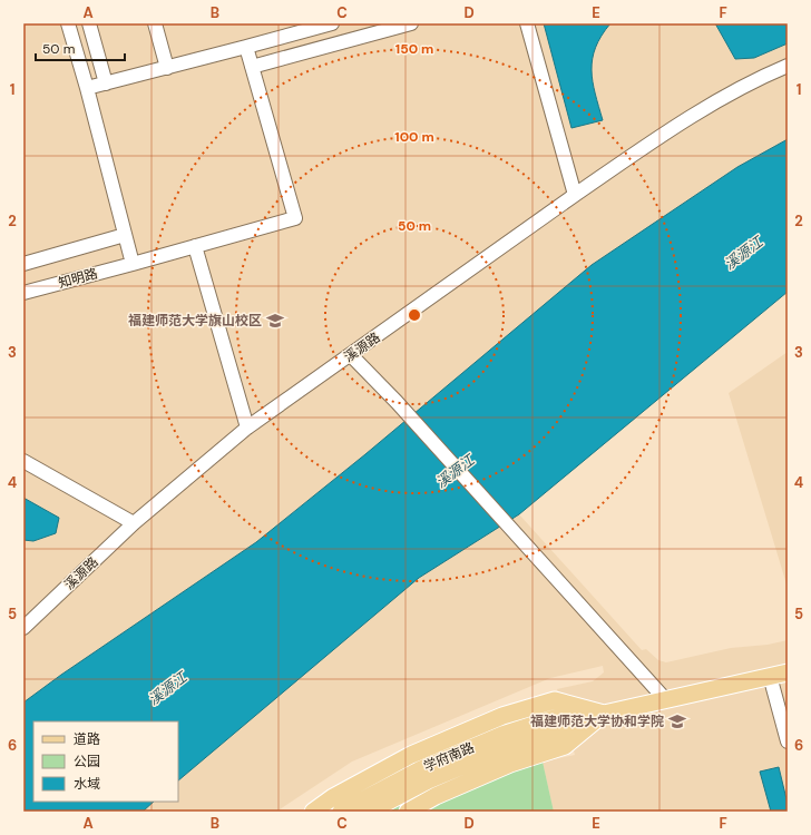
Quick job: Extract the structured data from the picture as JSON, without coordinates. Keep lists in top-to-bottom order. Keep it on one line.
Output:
{"streets":{"main road":["学府南路"],"street":["知明路","溪源路"]},"water":["溪源江"],"places":{"school or university":["福建师范大学旗山校区","福建师范大学协和学院"]},"legend":["道路","公园","水域"],"scale_bar":"50 m","grid":{"columns":["A","B","C","D","E","F"],"rows":["1","2","3","4","5","6"]},"rings":["150 m","100 m","50 m"]}
